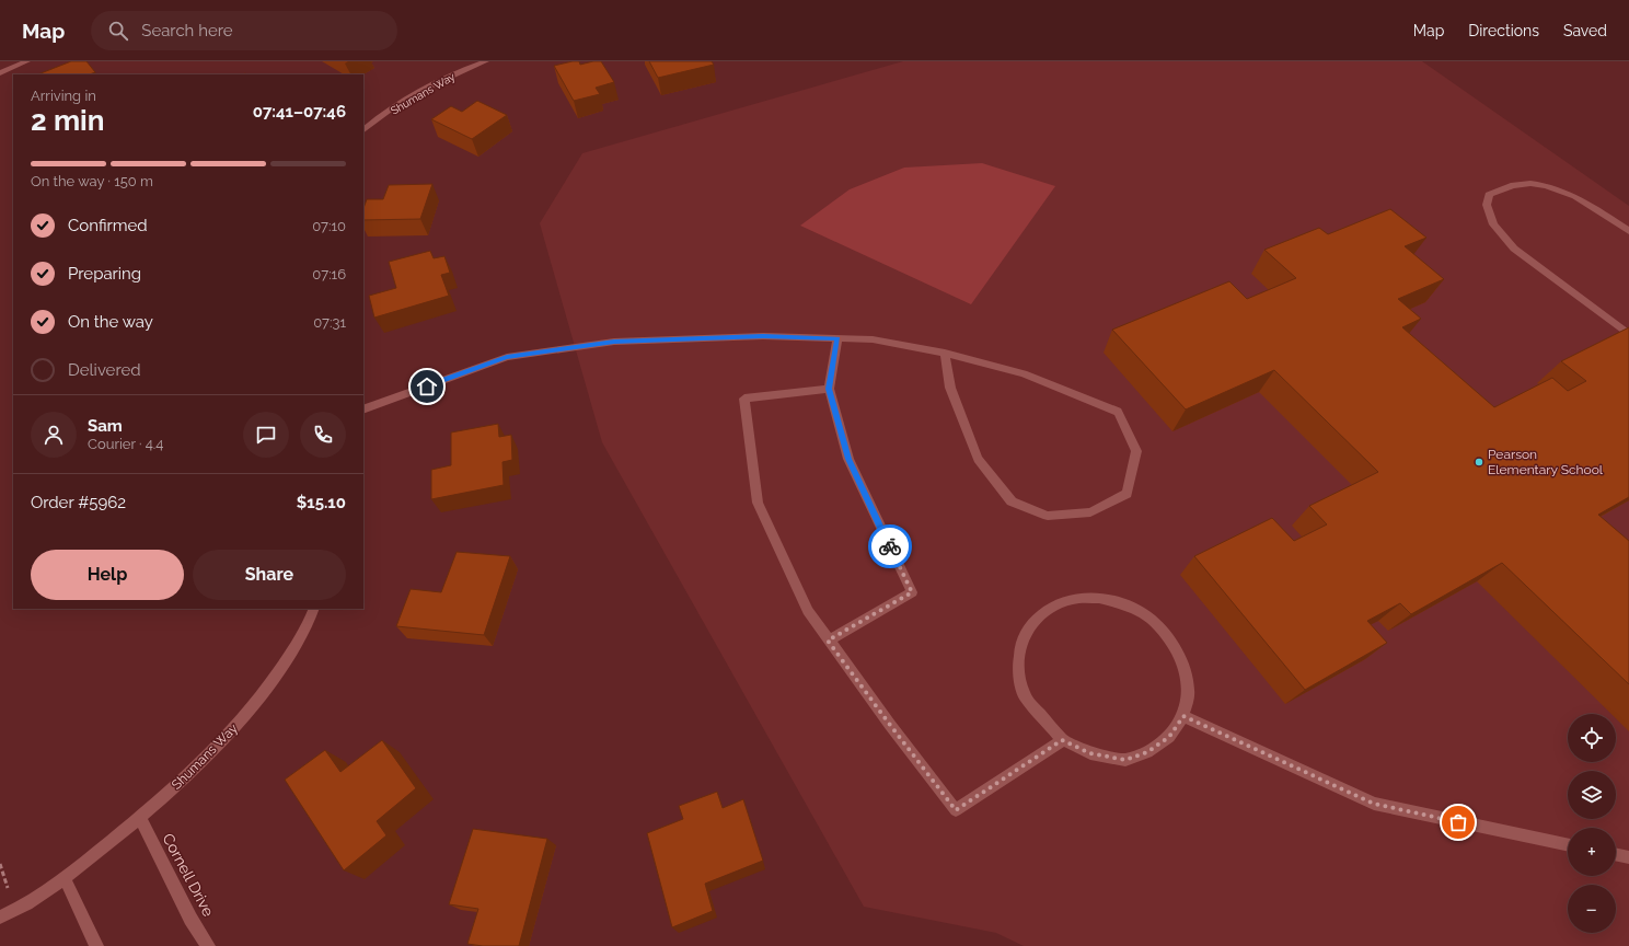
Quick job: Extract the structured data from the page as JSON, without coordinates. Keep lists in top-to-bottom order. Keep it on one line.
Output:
{"streets":{"street":["Shumans Way","Cornell Drive"]},"crossings":[["Shumans Way","Cornell Drive"]],"places":["Pearson Elementary School"],"page":{"header":"Map","search":"Search here","nav":["Map","Directions","Saved"],"heading":["2 min","Arriving in","07:41–07:46"],"panel":["Sam","Courier · 4.4","Order #5962","$15.10"],"bar":"On the way · 150 m","list":[["Confirmed","07:10"],["Preparing","07:16"],["On the way","07:31"],"Delivered"],"buttons":["Help","Share"],"map_buttons":["+","−"]}}
